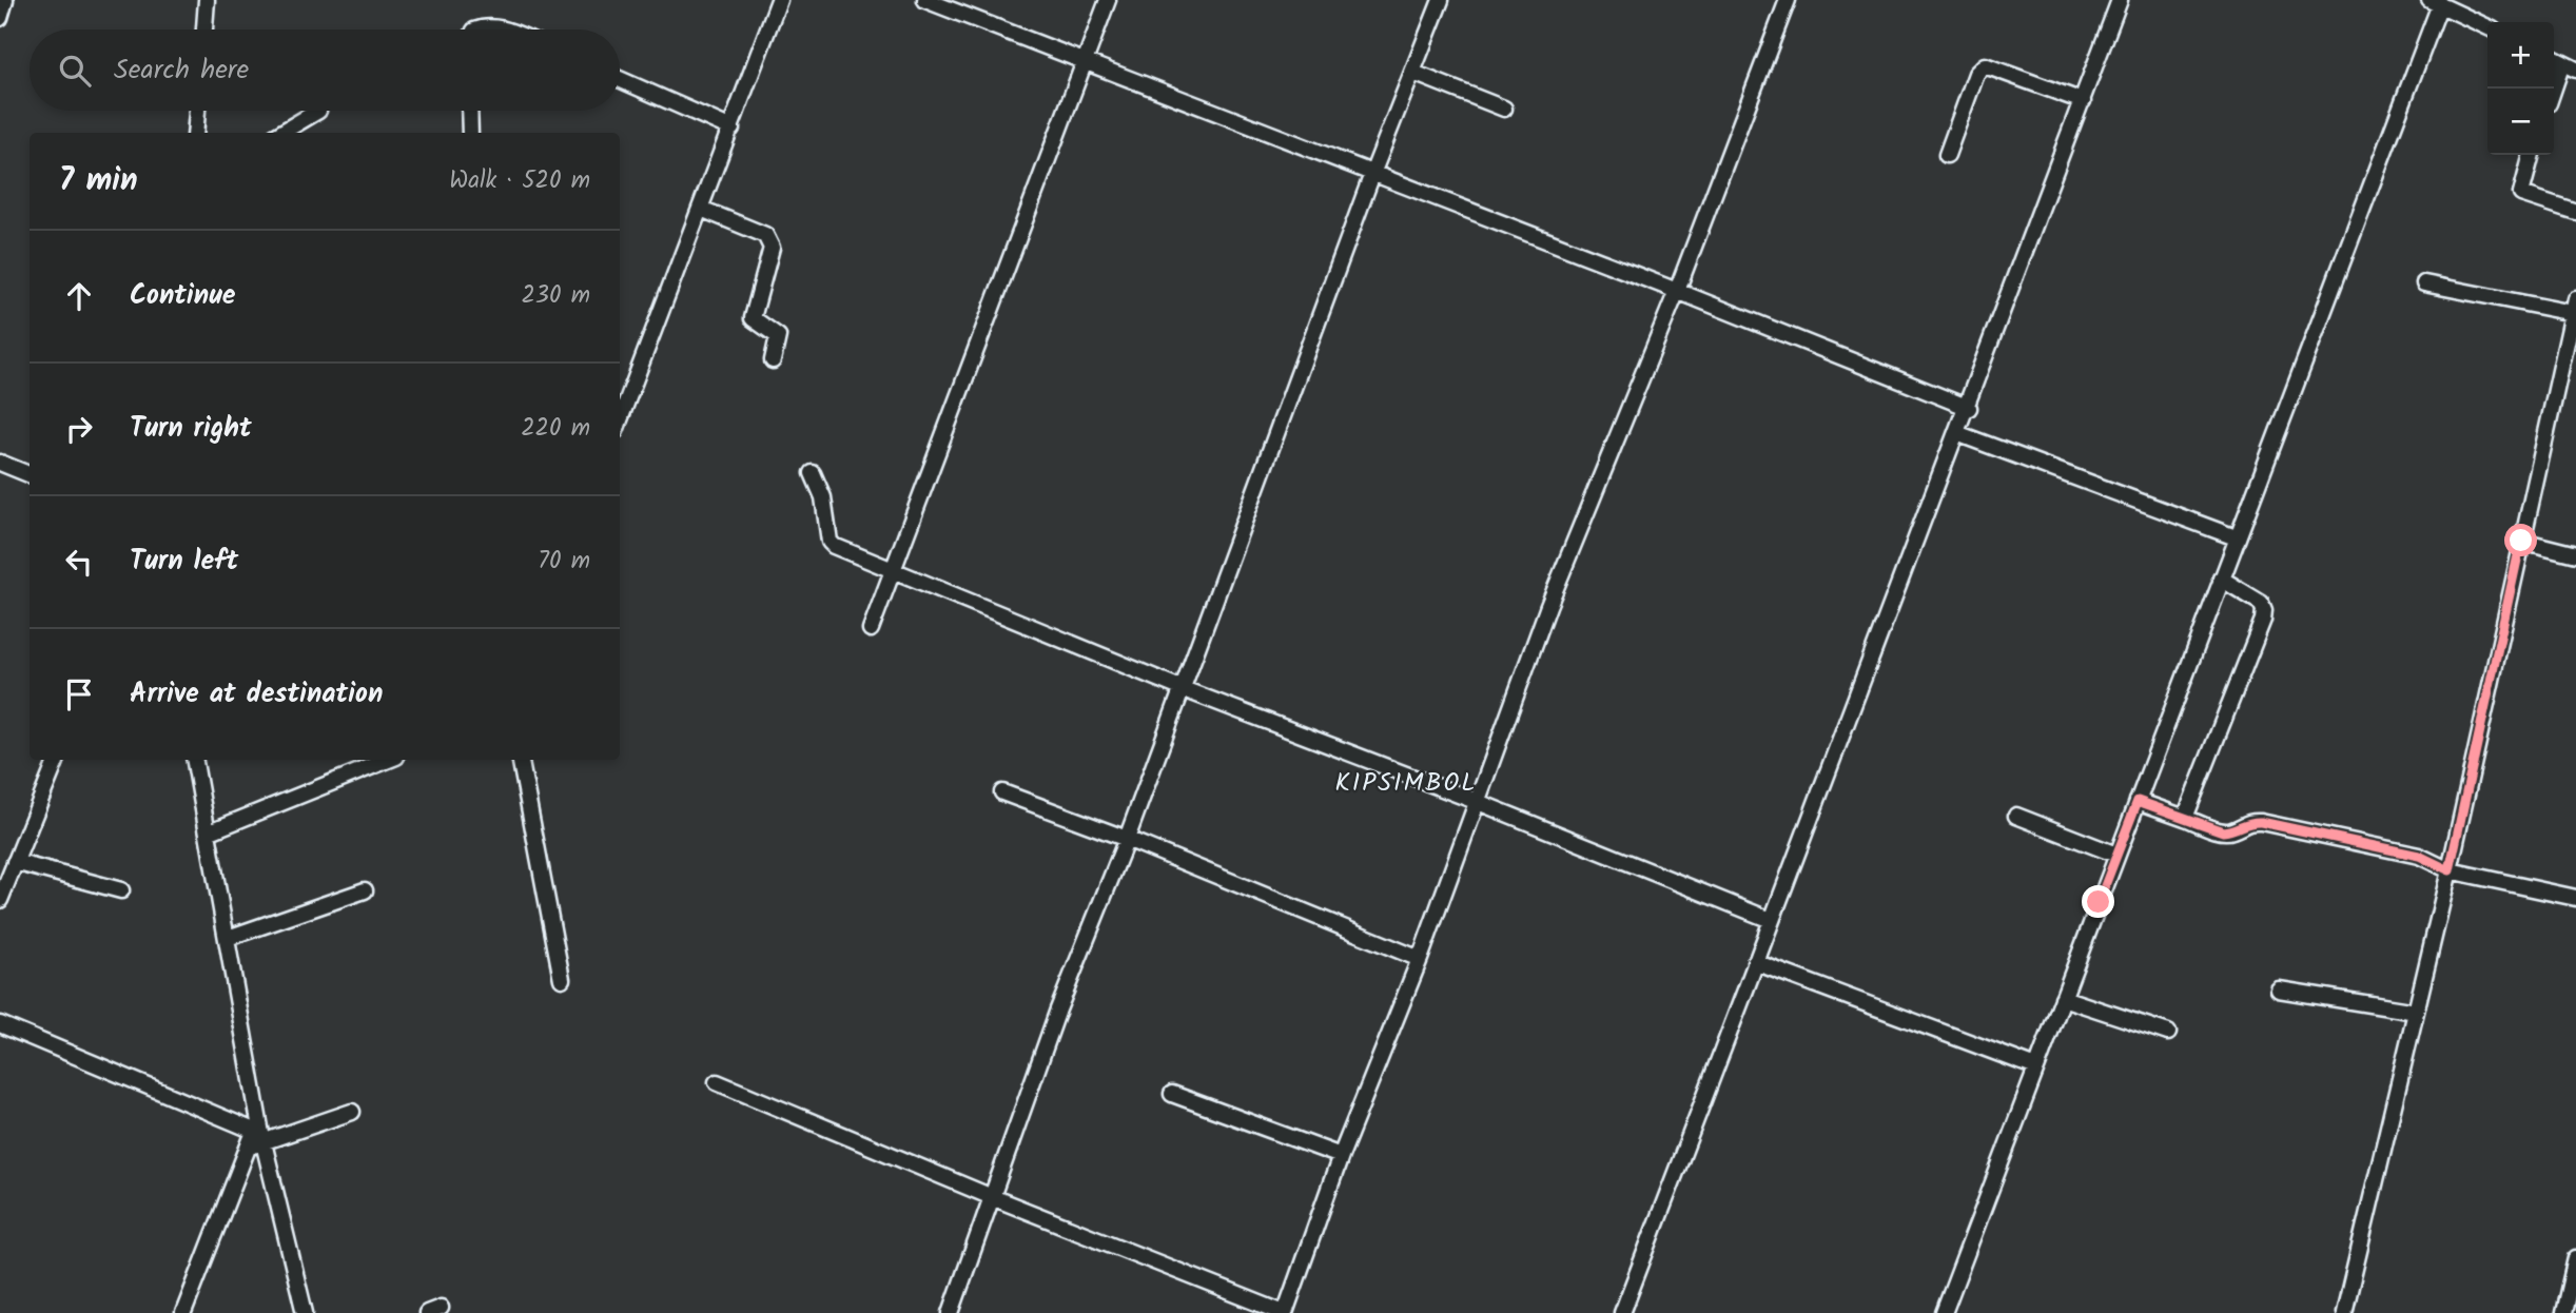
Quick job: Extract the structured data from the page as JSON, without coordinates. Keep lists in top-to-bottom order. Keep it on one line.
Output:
{"districts":["KIPSIMBOL"],"page":{"map_buttons":["+","−"],"search":"Search here","heading":["7 min","Walk · 520 m"],"list":[["Continue","230 m"],["Turn right","220 m"],["Turn left","70 m"],"Arrive at destination"]}}
